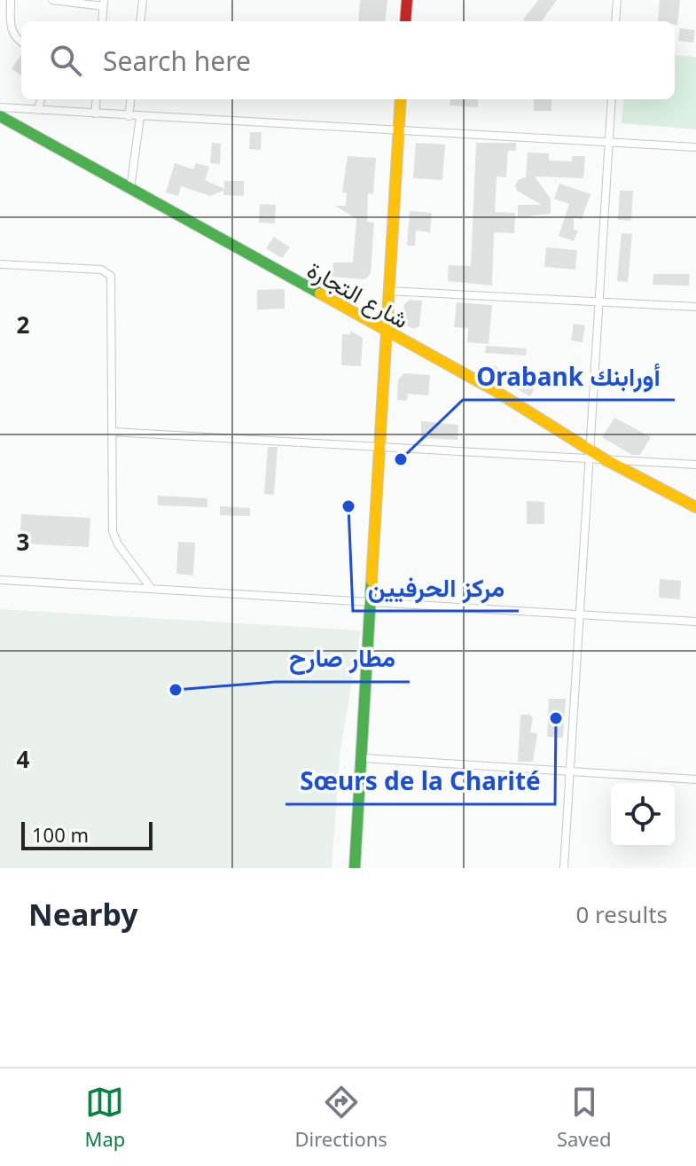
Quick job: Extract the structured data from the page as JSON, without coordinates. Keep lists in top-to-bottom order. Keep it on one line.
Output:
{"streets":{"street":["شارع التجارة"]},"places":["Orabank أورابنك","مركز الحرفيين","مطار صارح","Sœurs de la Charité"],"scale_bar":"100 m","page":{"search":"Search here","scale":"100 m","heading":["Nearby","0 results"],"nav":["Map","Directions","Saved"]},"grid":{"rows":["2","3","4"]}}
